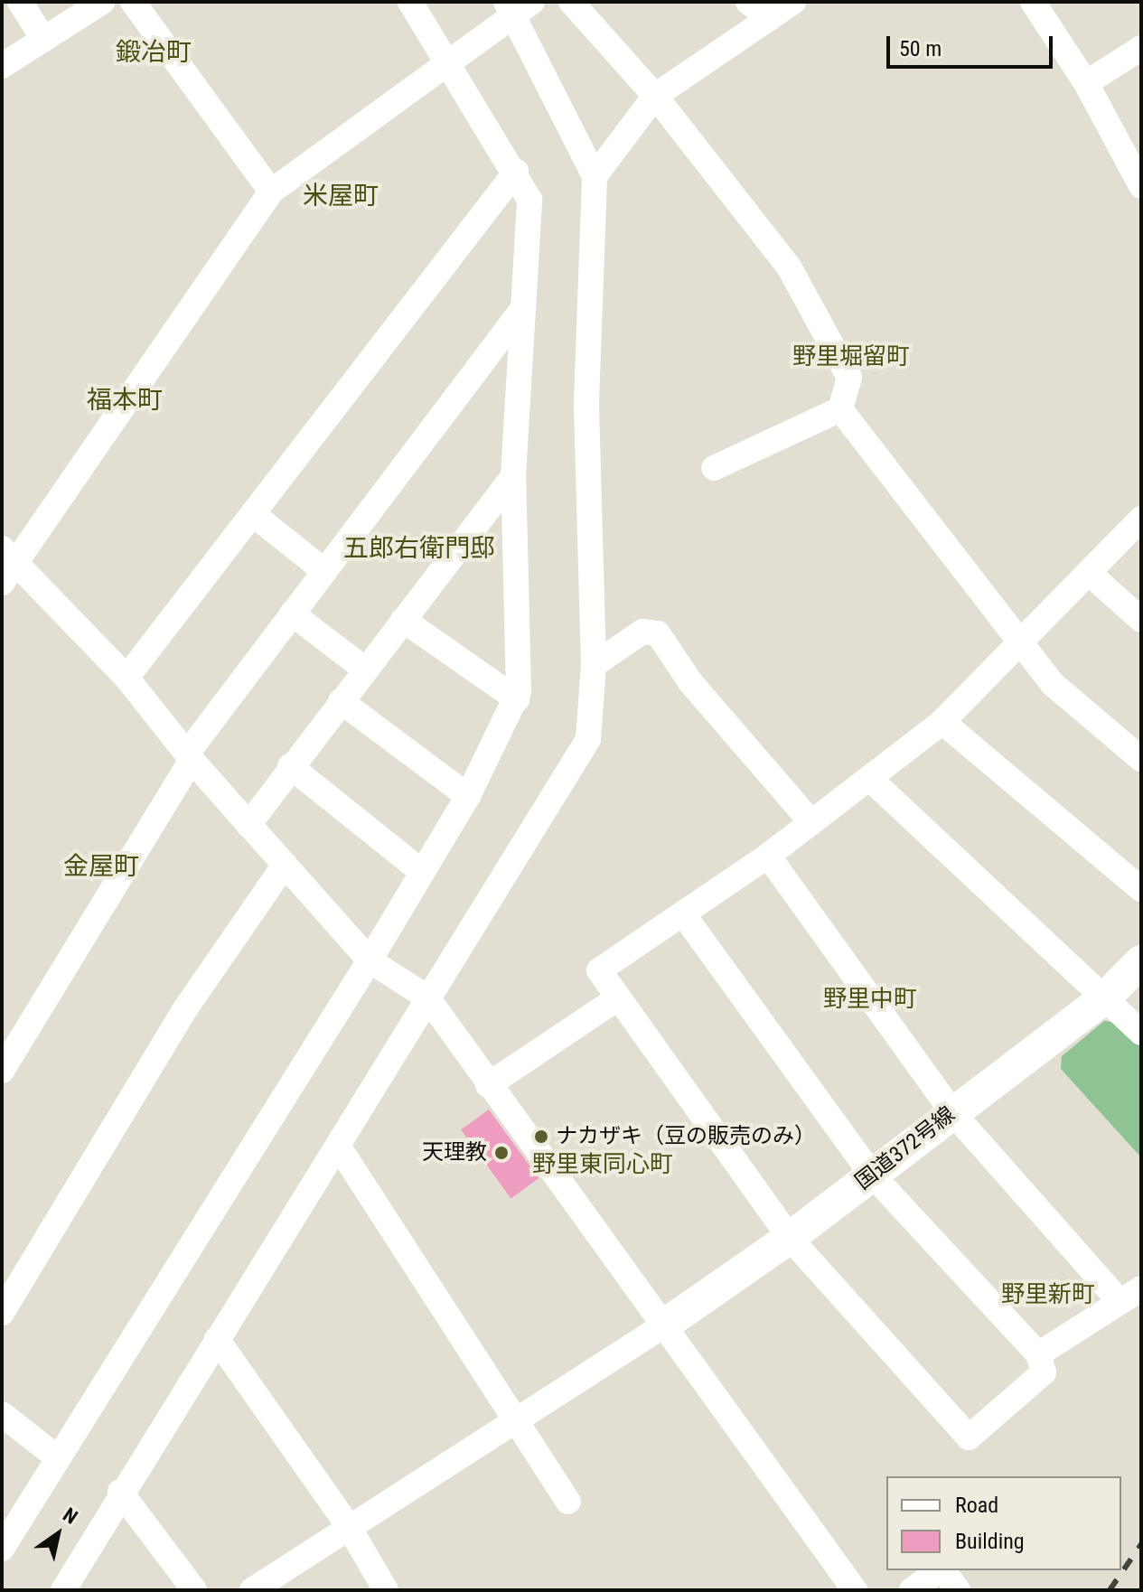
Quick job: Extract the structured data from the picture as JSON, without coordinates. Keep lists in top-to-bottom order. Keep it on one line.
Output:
{"streets":{"street":["国道372号線"]},"districts":["鍛冶町","米屋町","野里堀留町","福本町","五郎右衛門邸","金屋町","野里中町","野里東同心町","野里新町"],"places":["ナカザキ（豆の販売のみ）","天理教"],"legend":["Road","Building"],"scale_bar":"50 m","north":"top right"}
